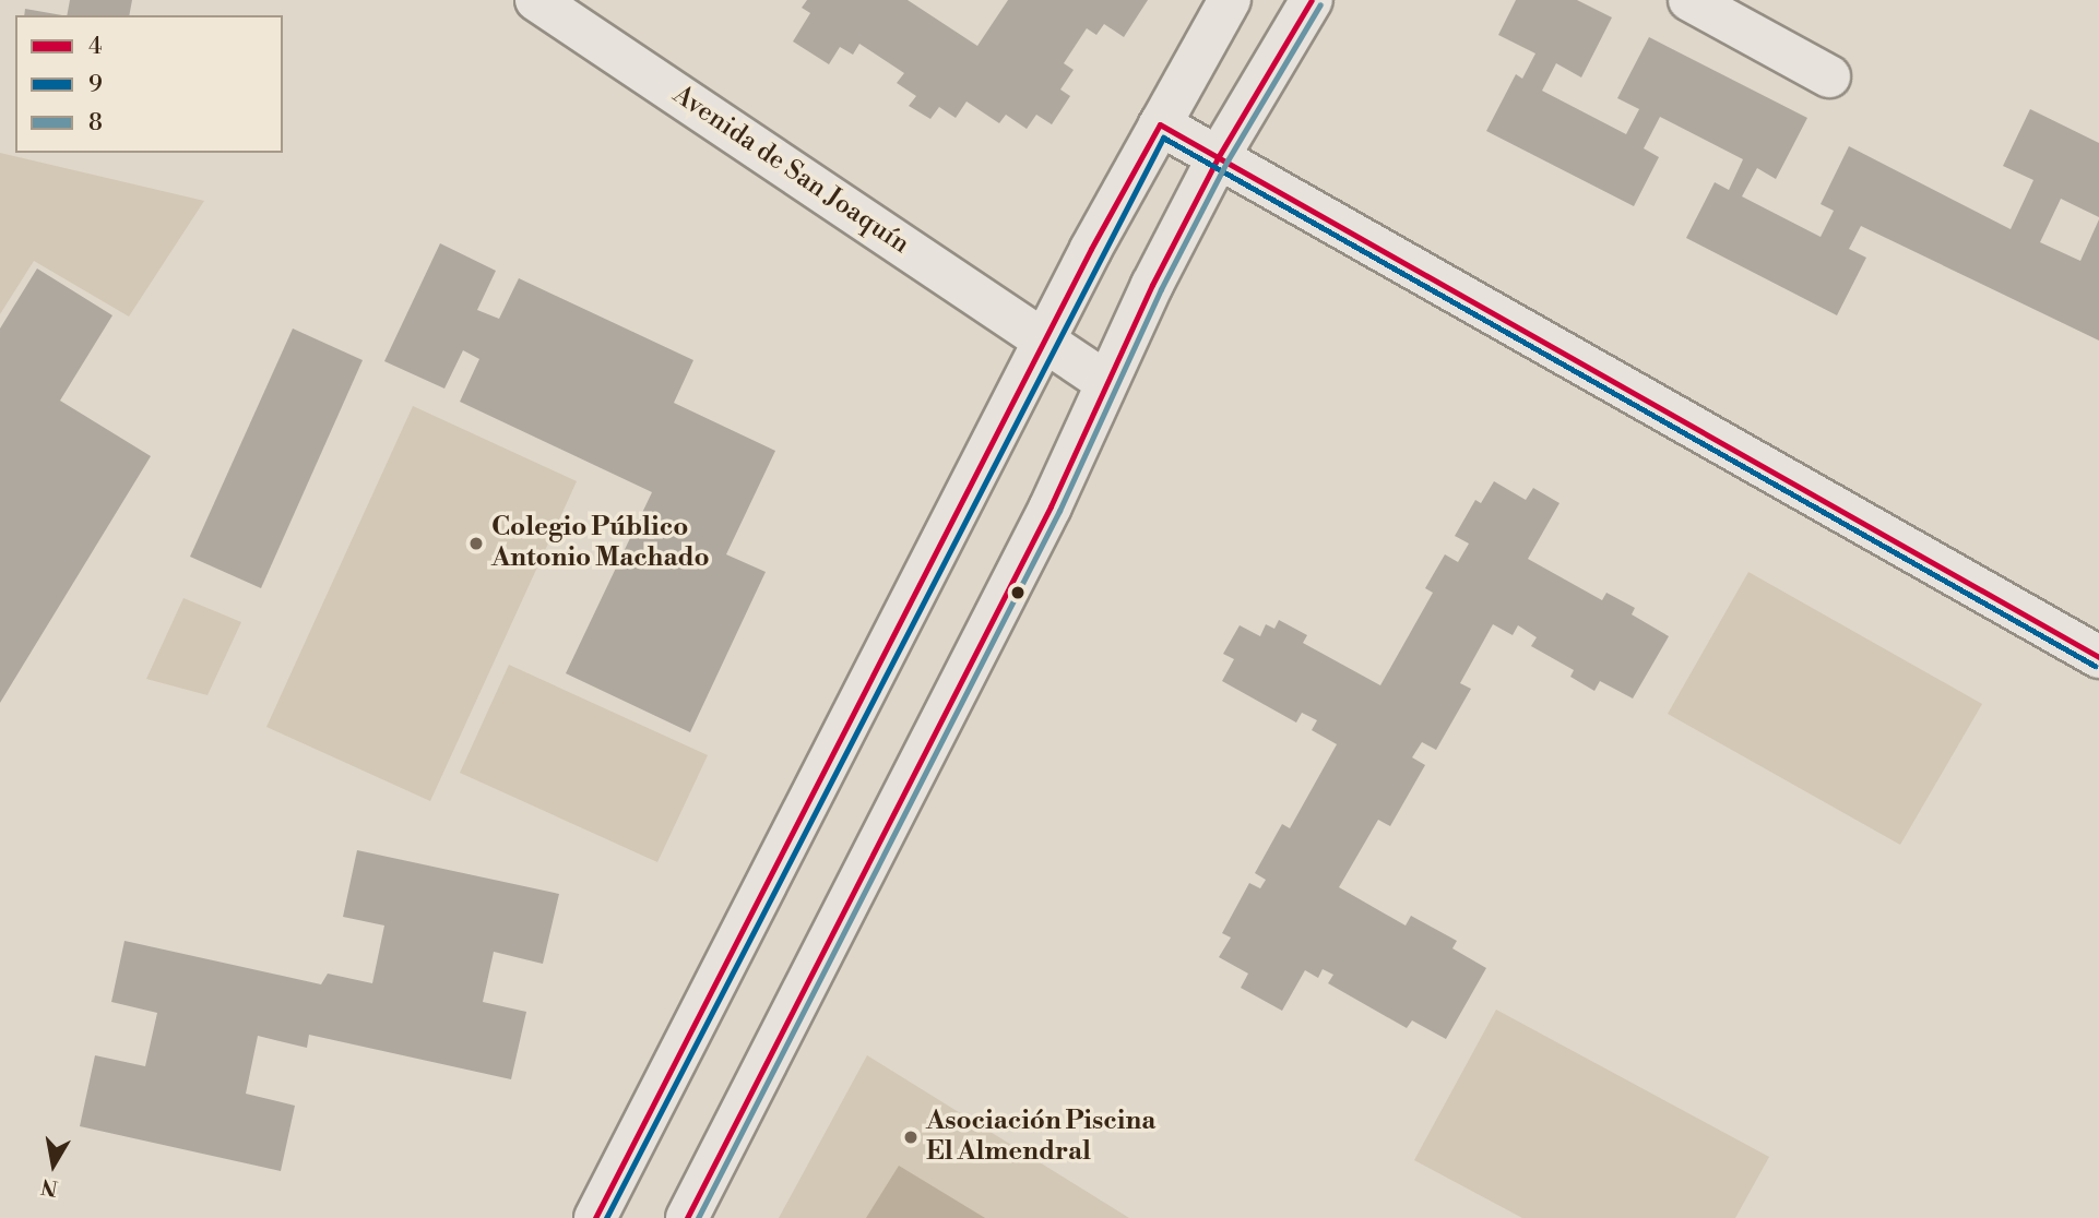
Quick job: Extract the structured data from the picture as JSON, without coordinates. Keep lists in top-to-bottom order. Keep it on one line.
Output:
{"streets":{"main road":["Avenida de San Joaquín"]},"places":["Colegio Público Antonio Machado","Asociación Piscina El Almendral"],"lines":["transit line 4","transit line 8","transit line 9"],"legend":["4","9","8"],"north":"bottom"}
